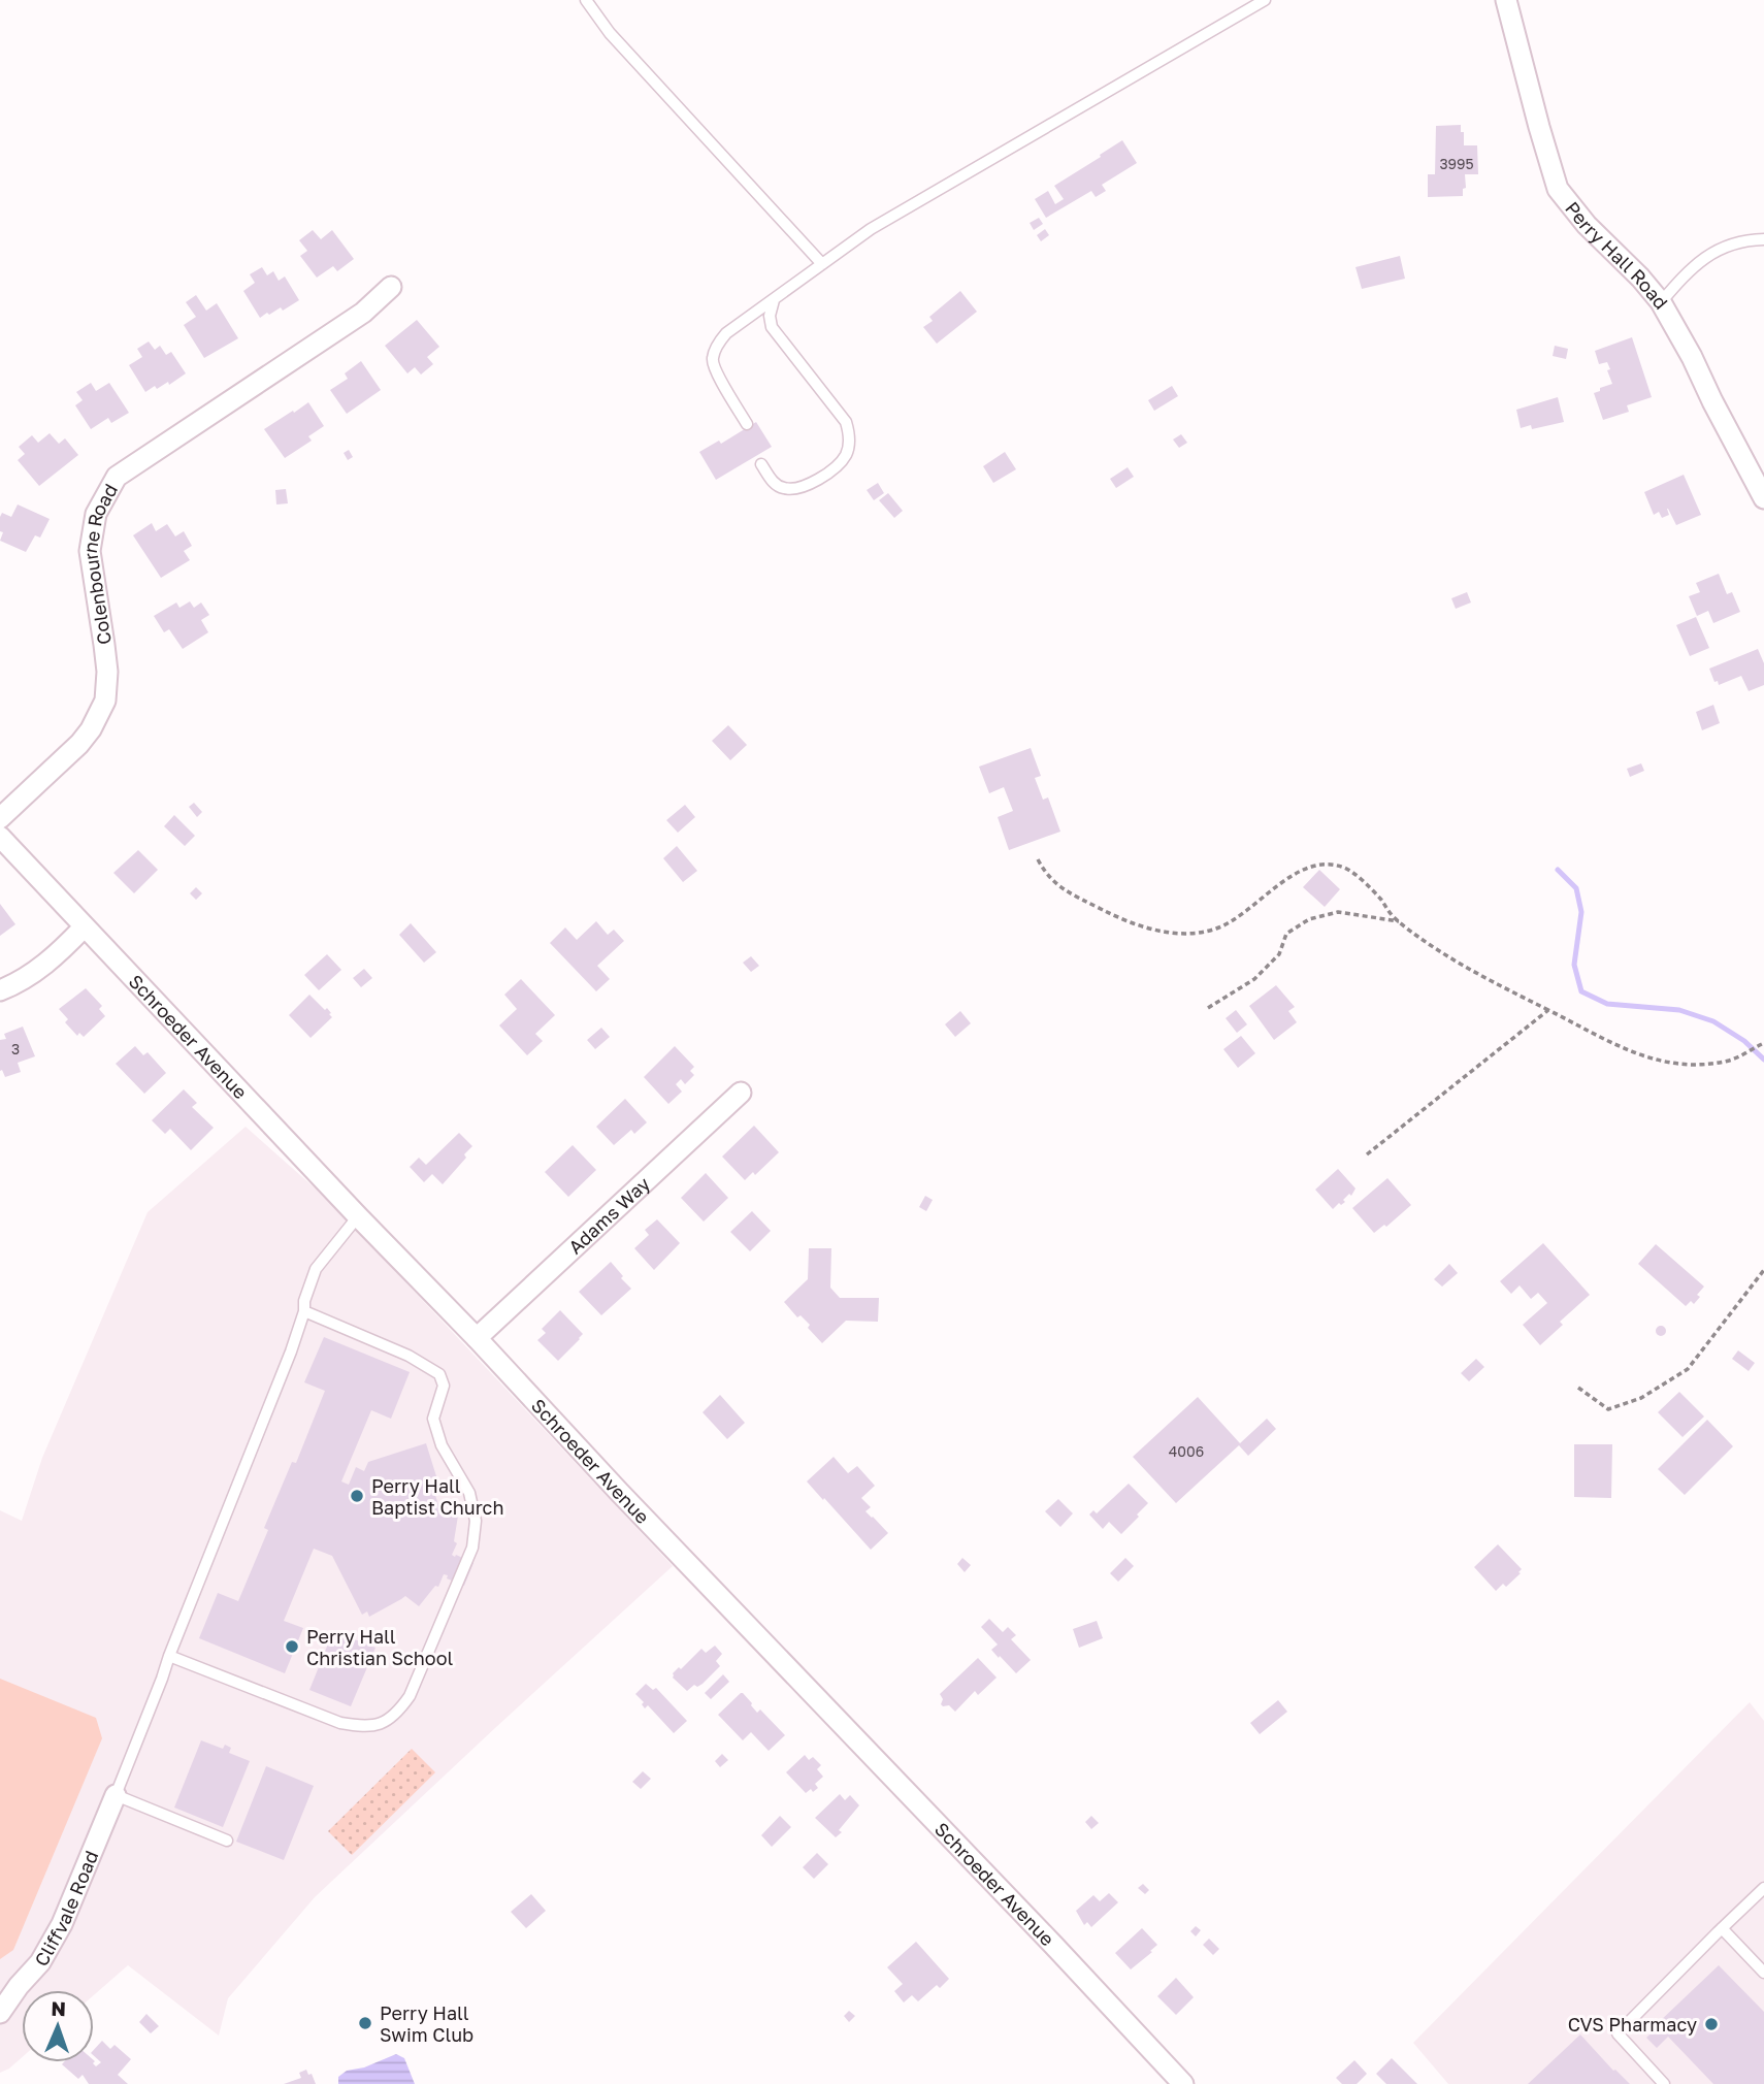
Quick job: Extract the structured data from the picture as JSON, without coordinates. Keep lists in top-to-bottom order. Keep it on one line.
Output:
{"streets":{"street":["Perry Hall Road","Colenbourne Road","Schroeder Avenue","Adams Way","Cliffvale Road"]},"crossings":[["Schroeder Avenue","Adams Way"]],"places":["Perry Hall Baptist Church","Perry Hall Christian School","Perry Hall Swim Club","CVS Pharmacy"],"house_numbers":["3995","3","4006"],"north":"top"}
